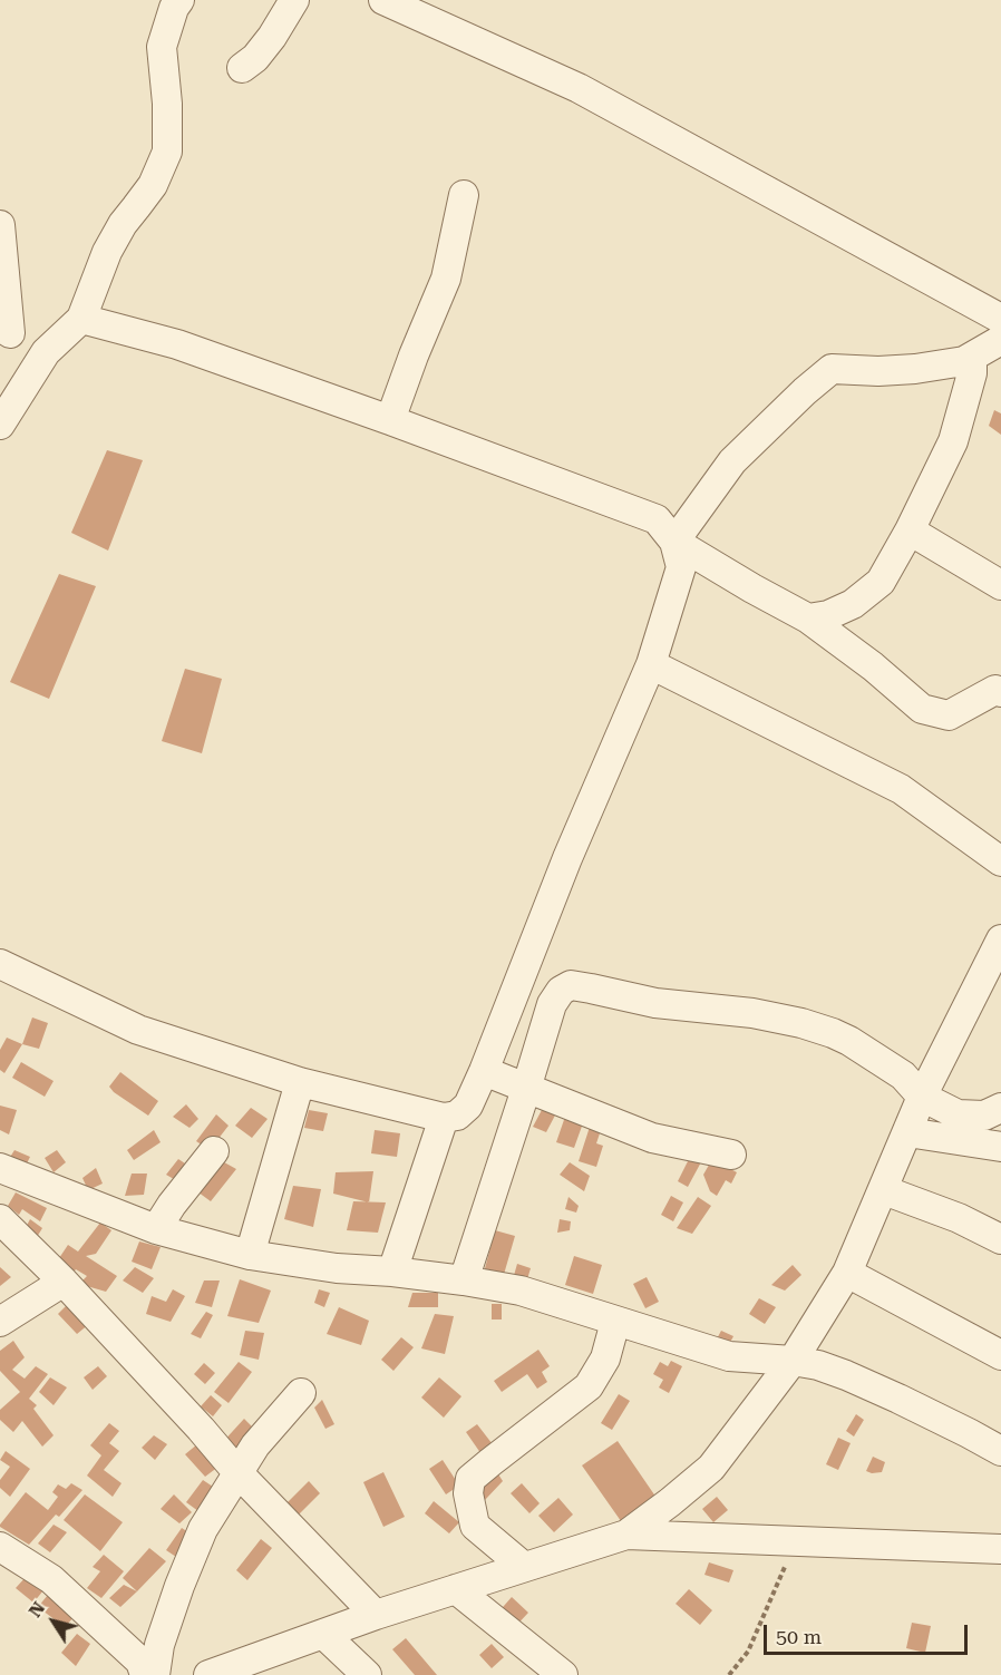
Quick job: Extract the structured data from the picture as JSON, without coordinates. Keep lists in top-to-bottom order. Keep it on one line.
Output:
{"scale_bar":"50 m","north":"top left"}
